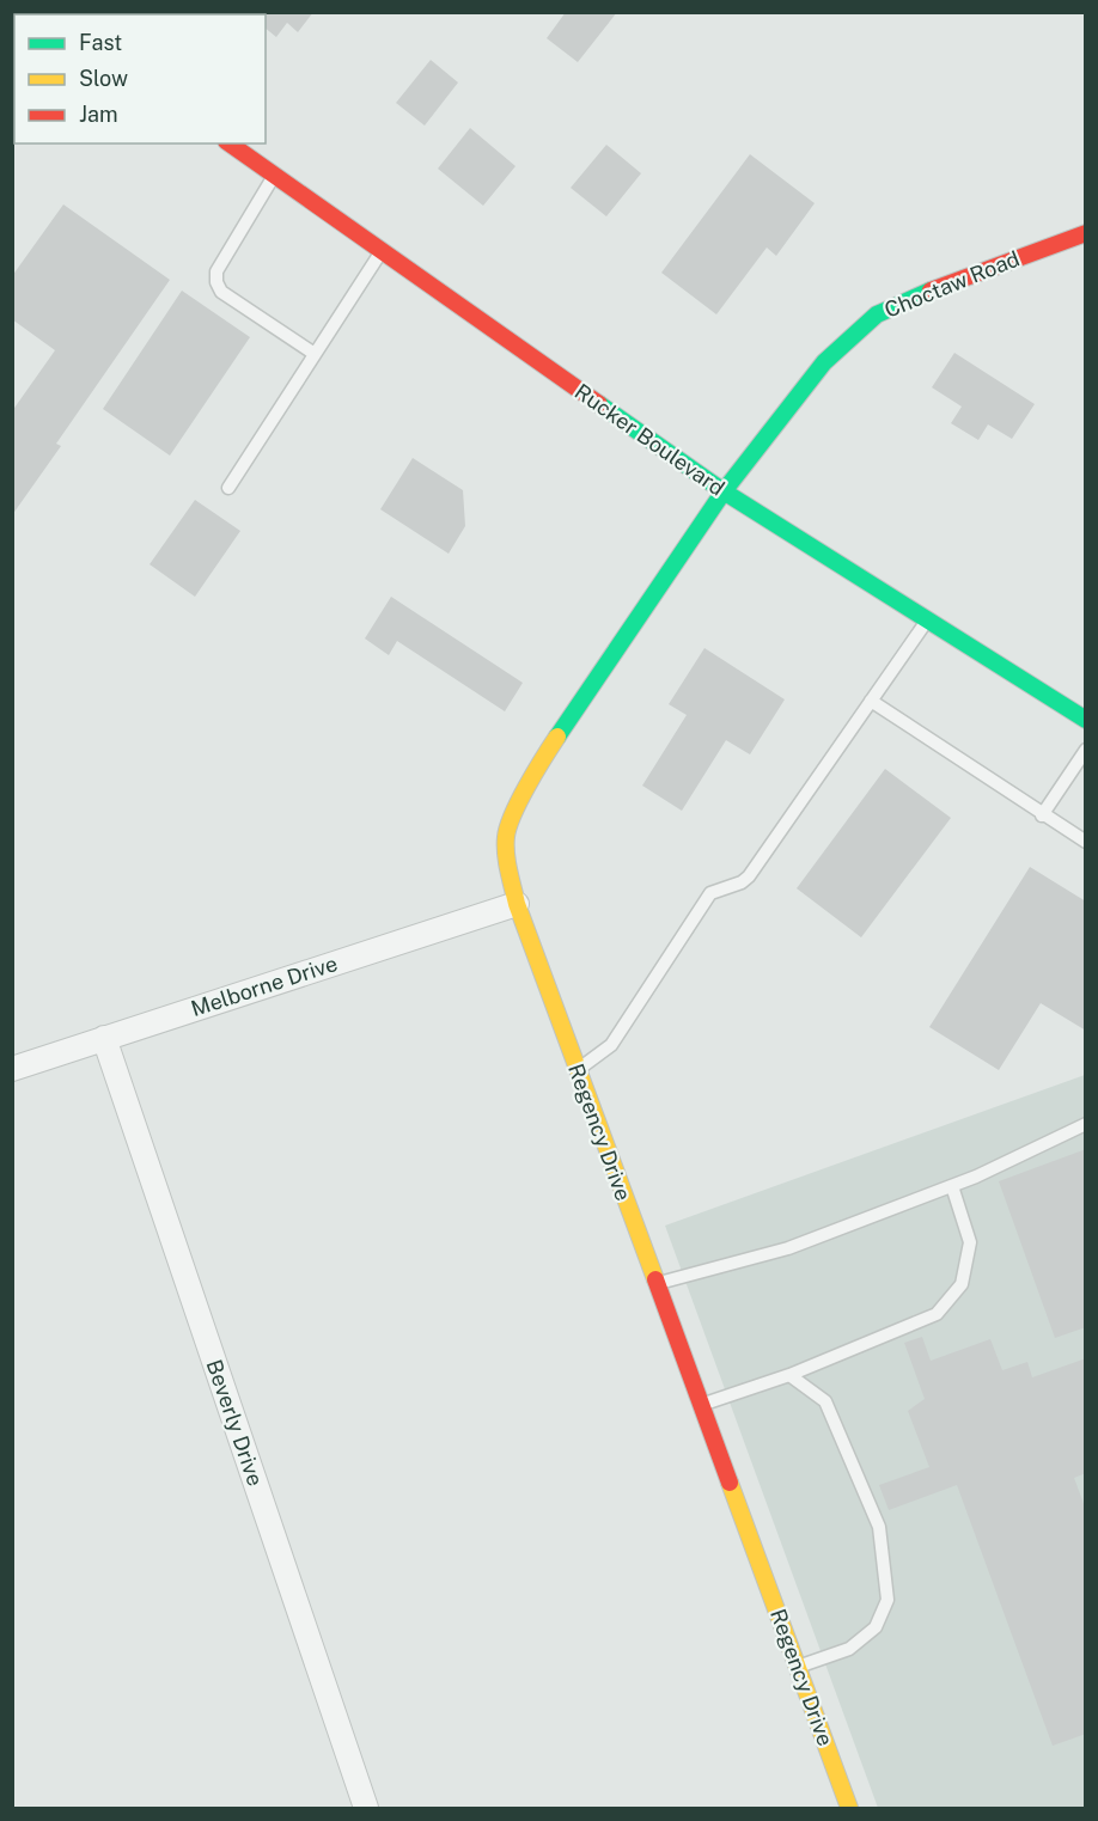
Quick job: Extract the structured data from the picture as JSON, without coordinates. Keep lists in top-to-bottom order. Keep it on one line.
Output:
{"streets":{"street":["Choctaw Road","Rucker Boulevard","Melborne Drive","Regency Drive","Beverly Drive"]},"crossings":[["Choctaw Road","Rucker Boulevard"],["Choctaw Road","Regency Drive"],["Rucker Boulevard","Regency Drive"],["Melborne Drive","Regency Drive"],["Melborne Drive","Beverly Drive"]],"legend":["Fast","Slow","Jam"]}
